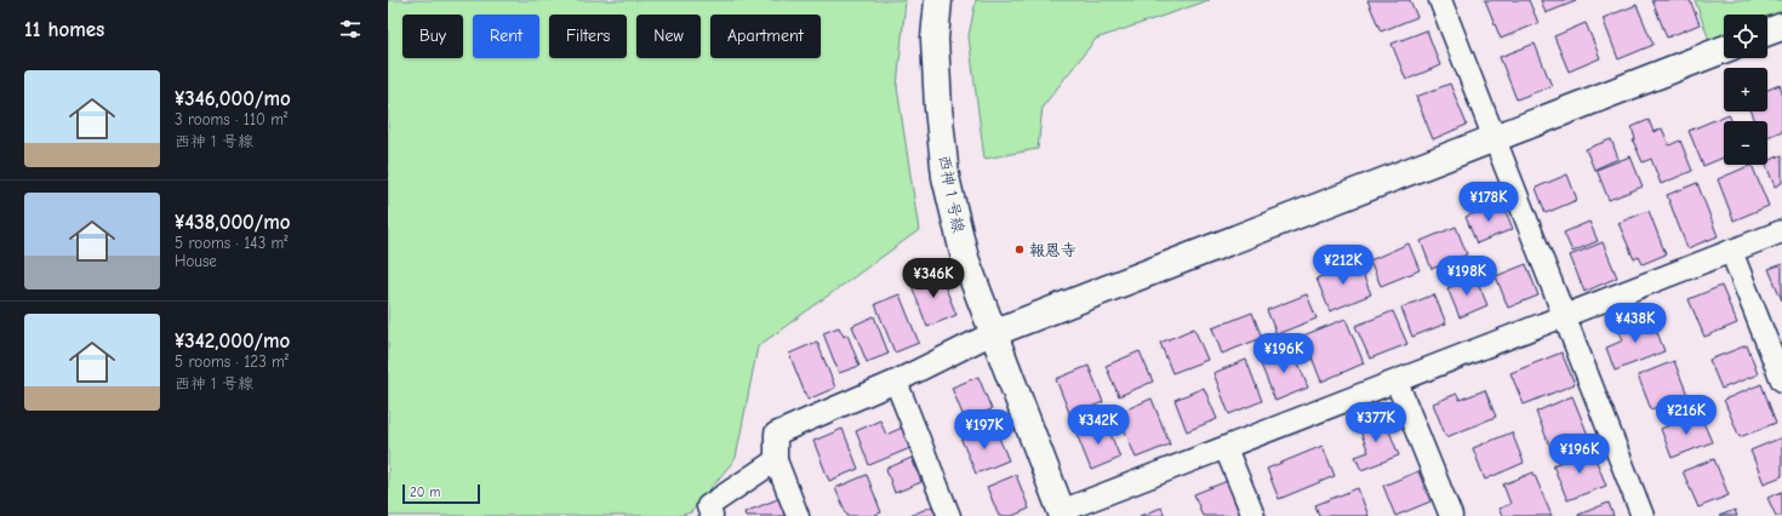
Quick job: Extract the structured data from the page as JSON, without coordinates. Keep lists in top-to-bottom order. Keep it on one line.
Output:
{"streets":{"street":["西神１号線"]},"places":["報恩寺"],"scale_bar":"20 m","page":{"heading":"11 homes","map_buttons":["+","−"],"chip":["Buy","Rent","Filters","New","Apartment"],"list":[{"name":"¥346,000/mo","note":"3 rooms · 110 m² · 西神１号線"},{"name":"¥438,000/mo","note":"5 rooms · 143 m² · House"},{"name":"¥342,000/mo","note":"5 rooms · 123 m² · 西神１号線"}],"price":["¥178K","¥212K","¥198K","¥346K","¥438K","¥196K","¥216K","¥377K","¥342K","¥197K","¥196K"],"scale":"20 m"}}
